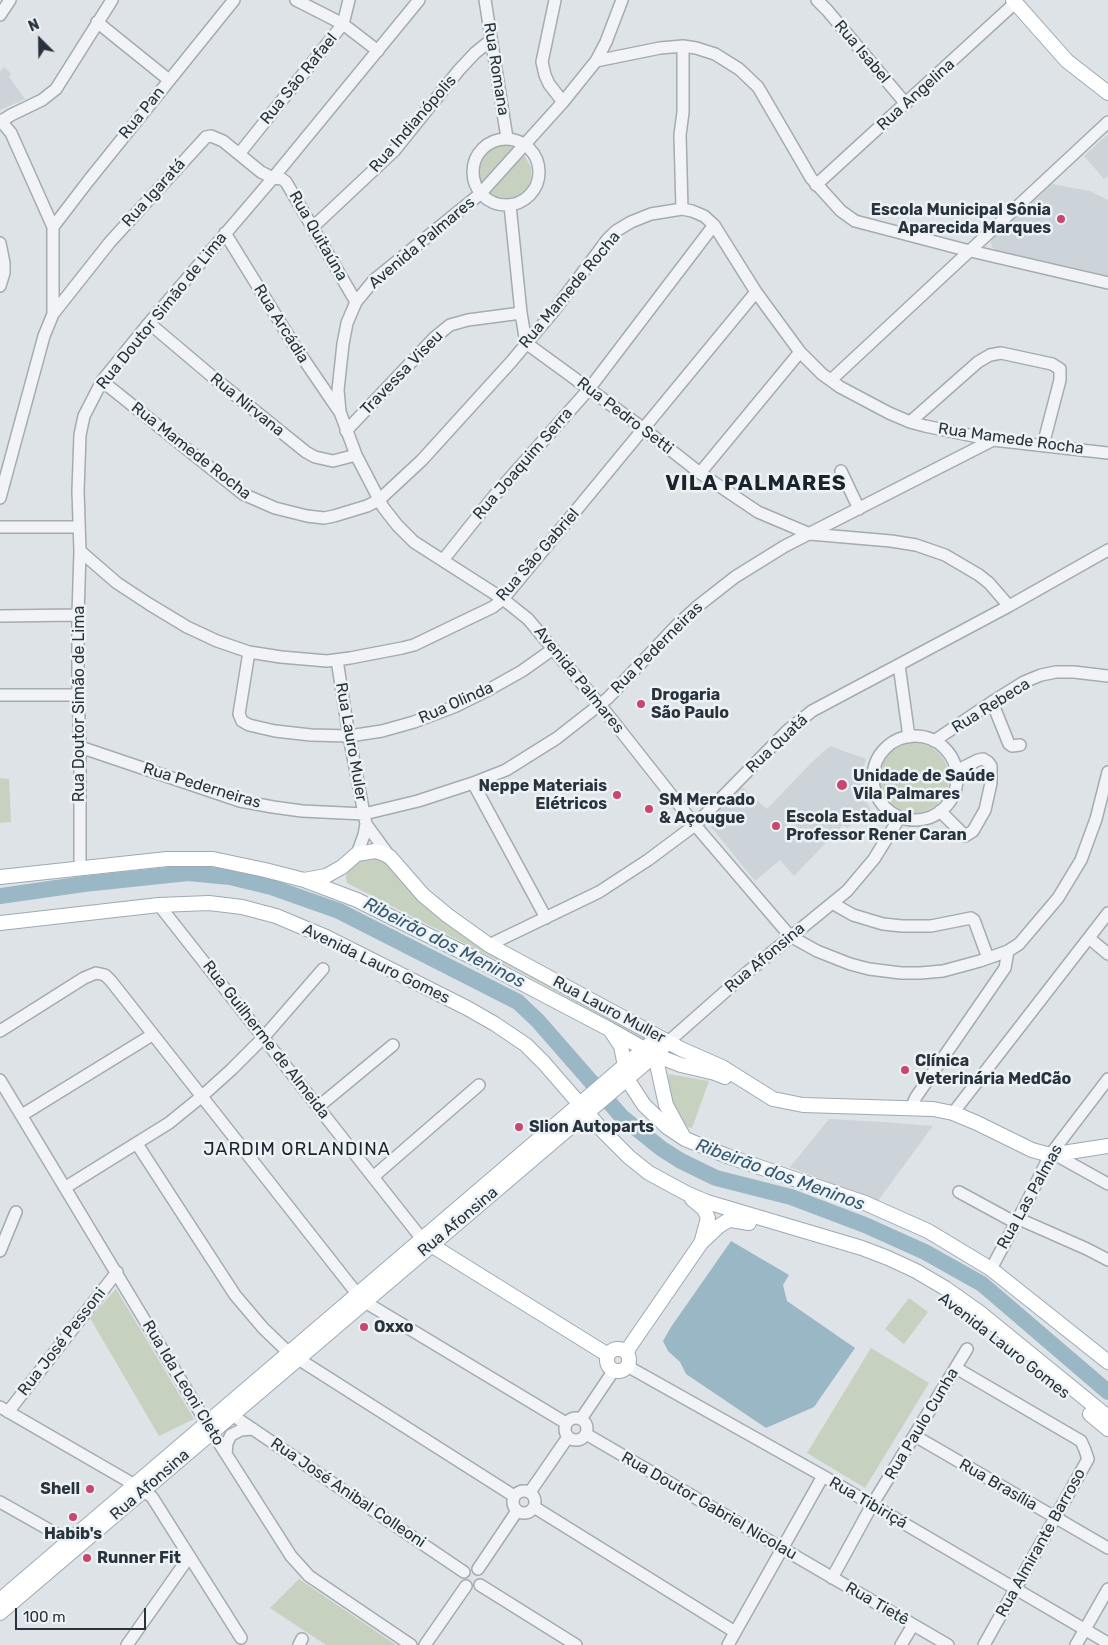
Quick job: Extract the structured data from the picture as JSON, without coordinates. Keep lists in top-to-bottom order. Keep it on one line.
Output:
{"streets":{"main road":["Rua Afonsina","Avenida Lauro Gomes","Rua Lauro Muller","Rua Guilherme de Almeida"],"street":["Rua Isabel","Rua Romana","Rua São Rafael","Rua Angelina","Rua Pan","Rua Indianópolis","Rua Igaratá","Rua Quitaúna","Avenida Palmares","Rua Mamede Rocha","Rua Doutor Simão de Lima","Rua Arcádia","Travessa Viseu","Rua Nirvana","Rua Pedro Setti","Rua Joaquim Serra","Rua São Gabriel","Rua Pederneiras","Rua Olinda","Rua Rebeca","Rua Lauro Muler","Rua Quatá","Rua Las Palmas","Rua José Pessoni","Rua Ida Leoni Cleto","Rua Paulo Cunha","Rua Brasília","Rua José Anibal Colleoni","Rua Tibiriçá","Rua Doutor Gabriel Nicolau","Rua Almirante Barroso","Rua Tietê"]},"crossings":[["Rua Isabel","Rua Angelina"],["Rua Romana","Rua Indianópolis"],["Rua São Rafael","Rua Igaratá"],["Rua Indianópolis","Rua Quitaúna"],["Rua Igaratá","Rua Quitaúna"],["Rua Igaratá","Rua Doutor Simão de Lima"],["Rua Quitaúna","Avenida Palmares"],["Rua Quitaúna","Rua Doutor Simão de Lima"],["Avenida Palmares","Rua Mamede Rocha"],["Avenida Palmares","Rua Arcádia"],["Avenida Palmares","Travessa Viseu"],["Avenida Palmares","Rua Nirvana"],["Avenida Palmares","Rua Joaquim Serra"],["Avenida Palmares","Rua São Gabriel"],["Avenida Palmares","Rua Pederneiras"],["Avenida Palmares","Rua Olinda"],["Avenida Palmares","Rua Quatá"],["Avenida Palmares","Rua Afonsina"],["Rua Mamede Rocha","Rua Doutor Simão de Lima"],["Rua Mamede Rocha","Rua Pedro Setti"],["Rua Mamede Rocha","Rua Joaquim Serra"],["Rua Mamede Rocha","Rua São Gabriel"],["Rua Mamede Rocha","Rua Pederneiras"],["Rua Doutor Simão de Lima","Rua Arcádia"],["Rua Doutor Simão de Lima","Rua Nirvana"],["Rua Doutor Simão de Lima","Rua São Gabriel"],["Rua Doutor Simão de Lima","Rua Pederneiras"],["Rua Pedro Setti","Rua Joaquim Serra"],["Rua Pedro Setti","Rua São Gabriel"],["Rua Pedro Setti","Rua Pederneiras"],["Rua Pedro Setti","Rua Quatá"],["Rua São Gabriel","Rua Olinda"],["Rua São Gabriel","Rua Lauro Muler"],["Rua Pederneiras","Rua Lauro Muler"],["Rua Olinda","Rua Lauro Muler"],["Rua Rebeca","Rua Afonsina"],["Rua Lauro Muler","Rua Lauro Muller"],["Rua Quatá","Rua Lauro Muller"],["Rua Afonsina","Avenida Lauro Gomes"],["Rua Afonsina","Rua Lauro Muller"],["Rua Afonsina","Rua Guilherme de Almeida"],["Rua Afonsina","Rua Ida Leoni Cleto"],["Rua Afonsina","Rua José Anibal Colleoni"],["Avenida Lauro Gomes","Rua Guilherme de Almeida"],["Rua Lauro Muller","Rua Las Palmas"],["Rua Guilherme de Almeida","Rua Tibiriçá"],["Rua José Pessoni","Rua Ida Leoni Cleto"],["Rua Paulo Cunha","Rua Brasília"],["Rua Paulo Cunha","Rua Tibiriçá"],["Rua Paulo Cunha","Rua Doutor Gabriel Nicolau"],["Rua Paulo Cunha","Rua Almirante Barroso"],["Rua Paulo Cunha","Rua Tietê"],["Rua Brasília","Rua Almirante Barroso"],["Rua Tibiriçá","Rua Almirante Barroso"],["Rua Doutor Gabriel Nicolau","Rua Tietê"]],"districts":["VILA PALMARES","JARDIM ORLANDINA"],"water":["Ribeirão dos Meninos"],"places":["Escola Municipal Sônia Aparecida Marques","Drogaria São Paulo","Unidade de Saúde Vila Palmares","Neppe Materiais Elétricos","SM Mercado & Açougue","Escola Estadual Professor Rener Caran","Clínica Veterinária MedCão","Slion Autoparts","Oxxo","Shell","Habib's","Runner Fit"],"scale_bar":"100 m","north":"top left"}
